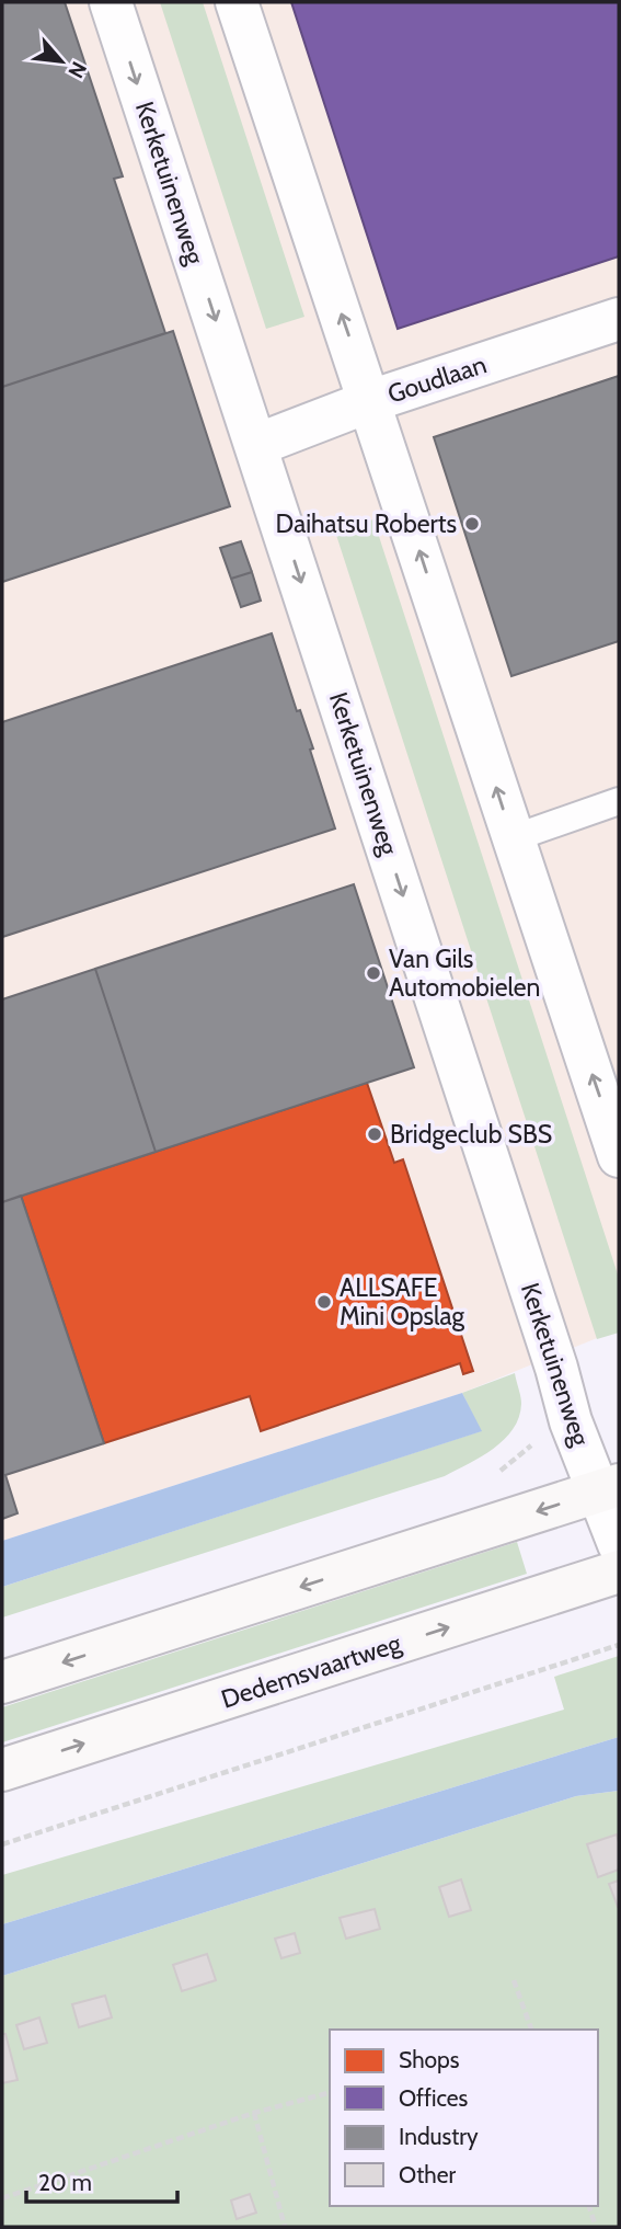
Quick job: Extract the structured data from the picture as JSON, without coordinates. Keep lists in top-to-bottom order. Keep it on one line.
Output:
{"streets":{"main road":["Dedemsvaartweg"],"street":["Kerketuinenweg","Goudlaan"]},"crossings":[["Kerketuinenweg","Goudlaan"]],"places":["Daihatsu Roberts","Van Gils Automobielen","Bridgeclub SBS","ALLSAFE Mini Opslag"],"legend":["Shops","Offices","Industry","Other"],"scale_bar":"20 m","north":"bottom right"}
